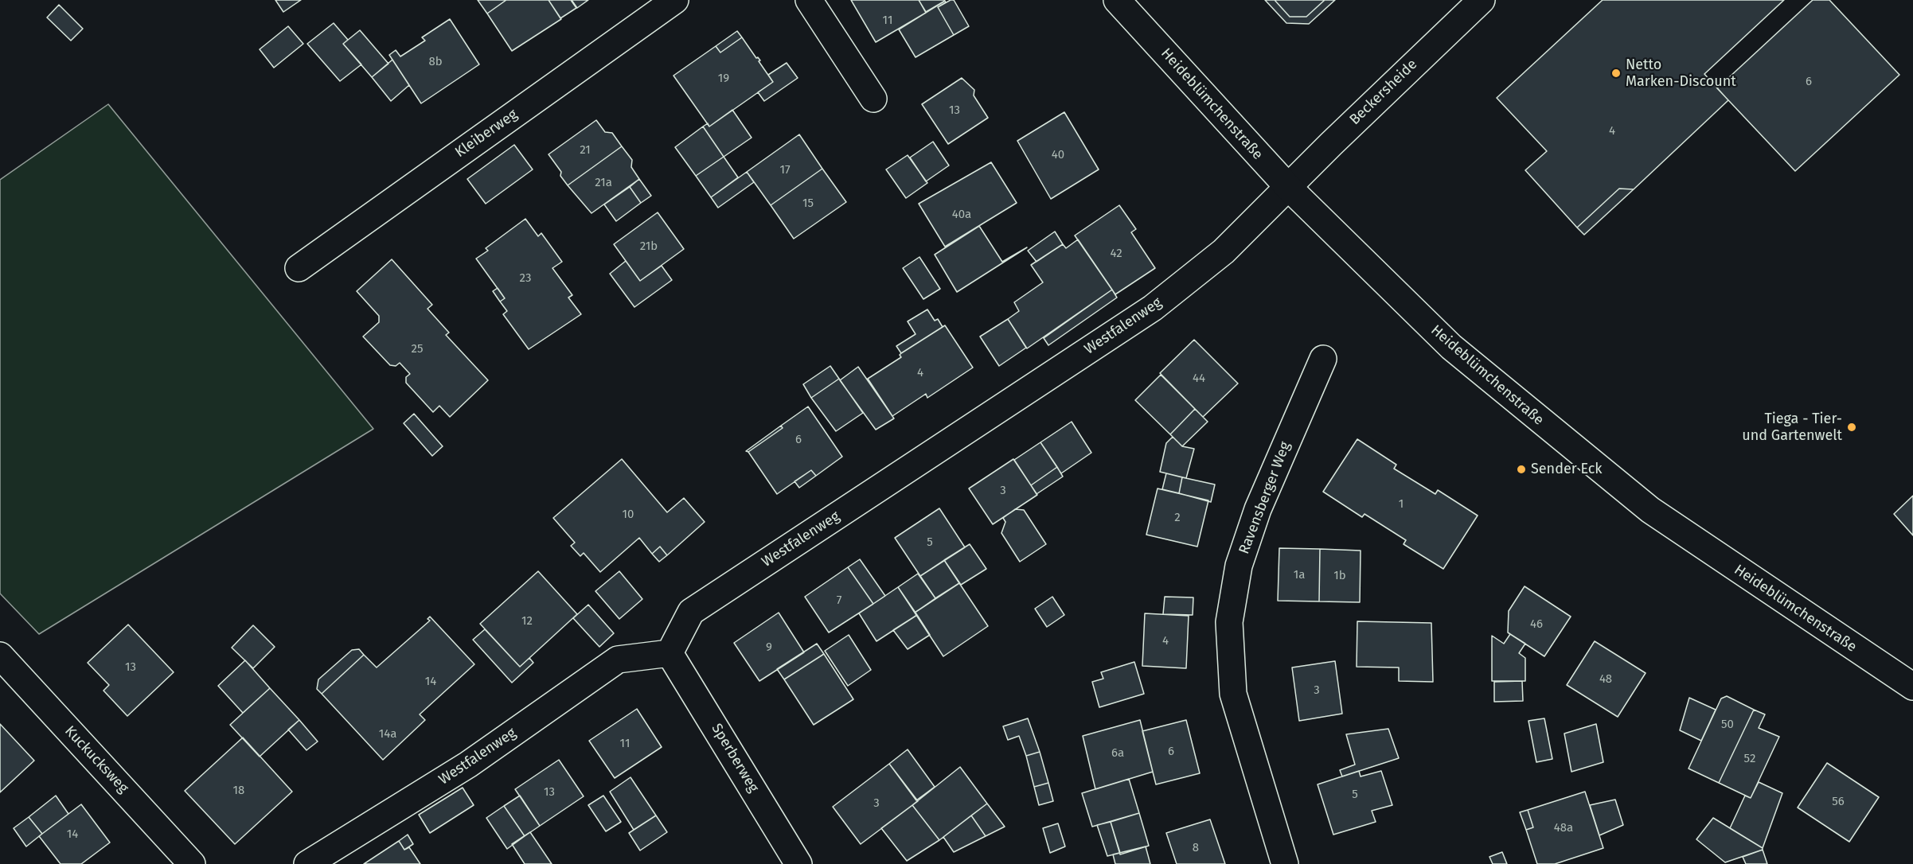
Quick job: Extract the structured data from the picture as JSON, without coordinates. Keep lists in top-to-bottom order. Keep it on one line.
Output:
{"streets":{"street":["Beckersheide","Heideblümchenstraße","Kleiberweg","Westfalenweg","Ravensberger Weg","Sperberweg","Kuckucksweg"]},"crossings":[["Beckersheide","Heideblümchenstraße"],["Beckersheide","Westfalenweg"],["Heideblümchenstraße","Westfalenweg"],["Westfalenweg","Sperberweg"]],"places":["Netto Marken-Discount","Tiega - Tier- und Gartenwelt","Sender Eck"],"house_numbers":["11","8b","19","6","13","4","21","40","17","21a","15","40a","21b","42","23","25","4","44","6","3","1","10","2","5","1a","1b","7","12","46","4","9","13","48","14","3","50","14a","11","6","6a","52","18","13","5","56","3","48a","14","8"]}
